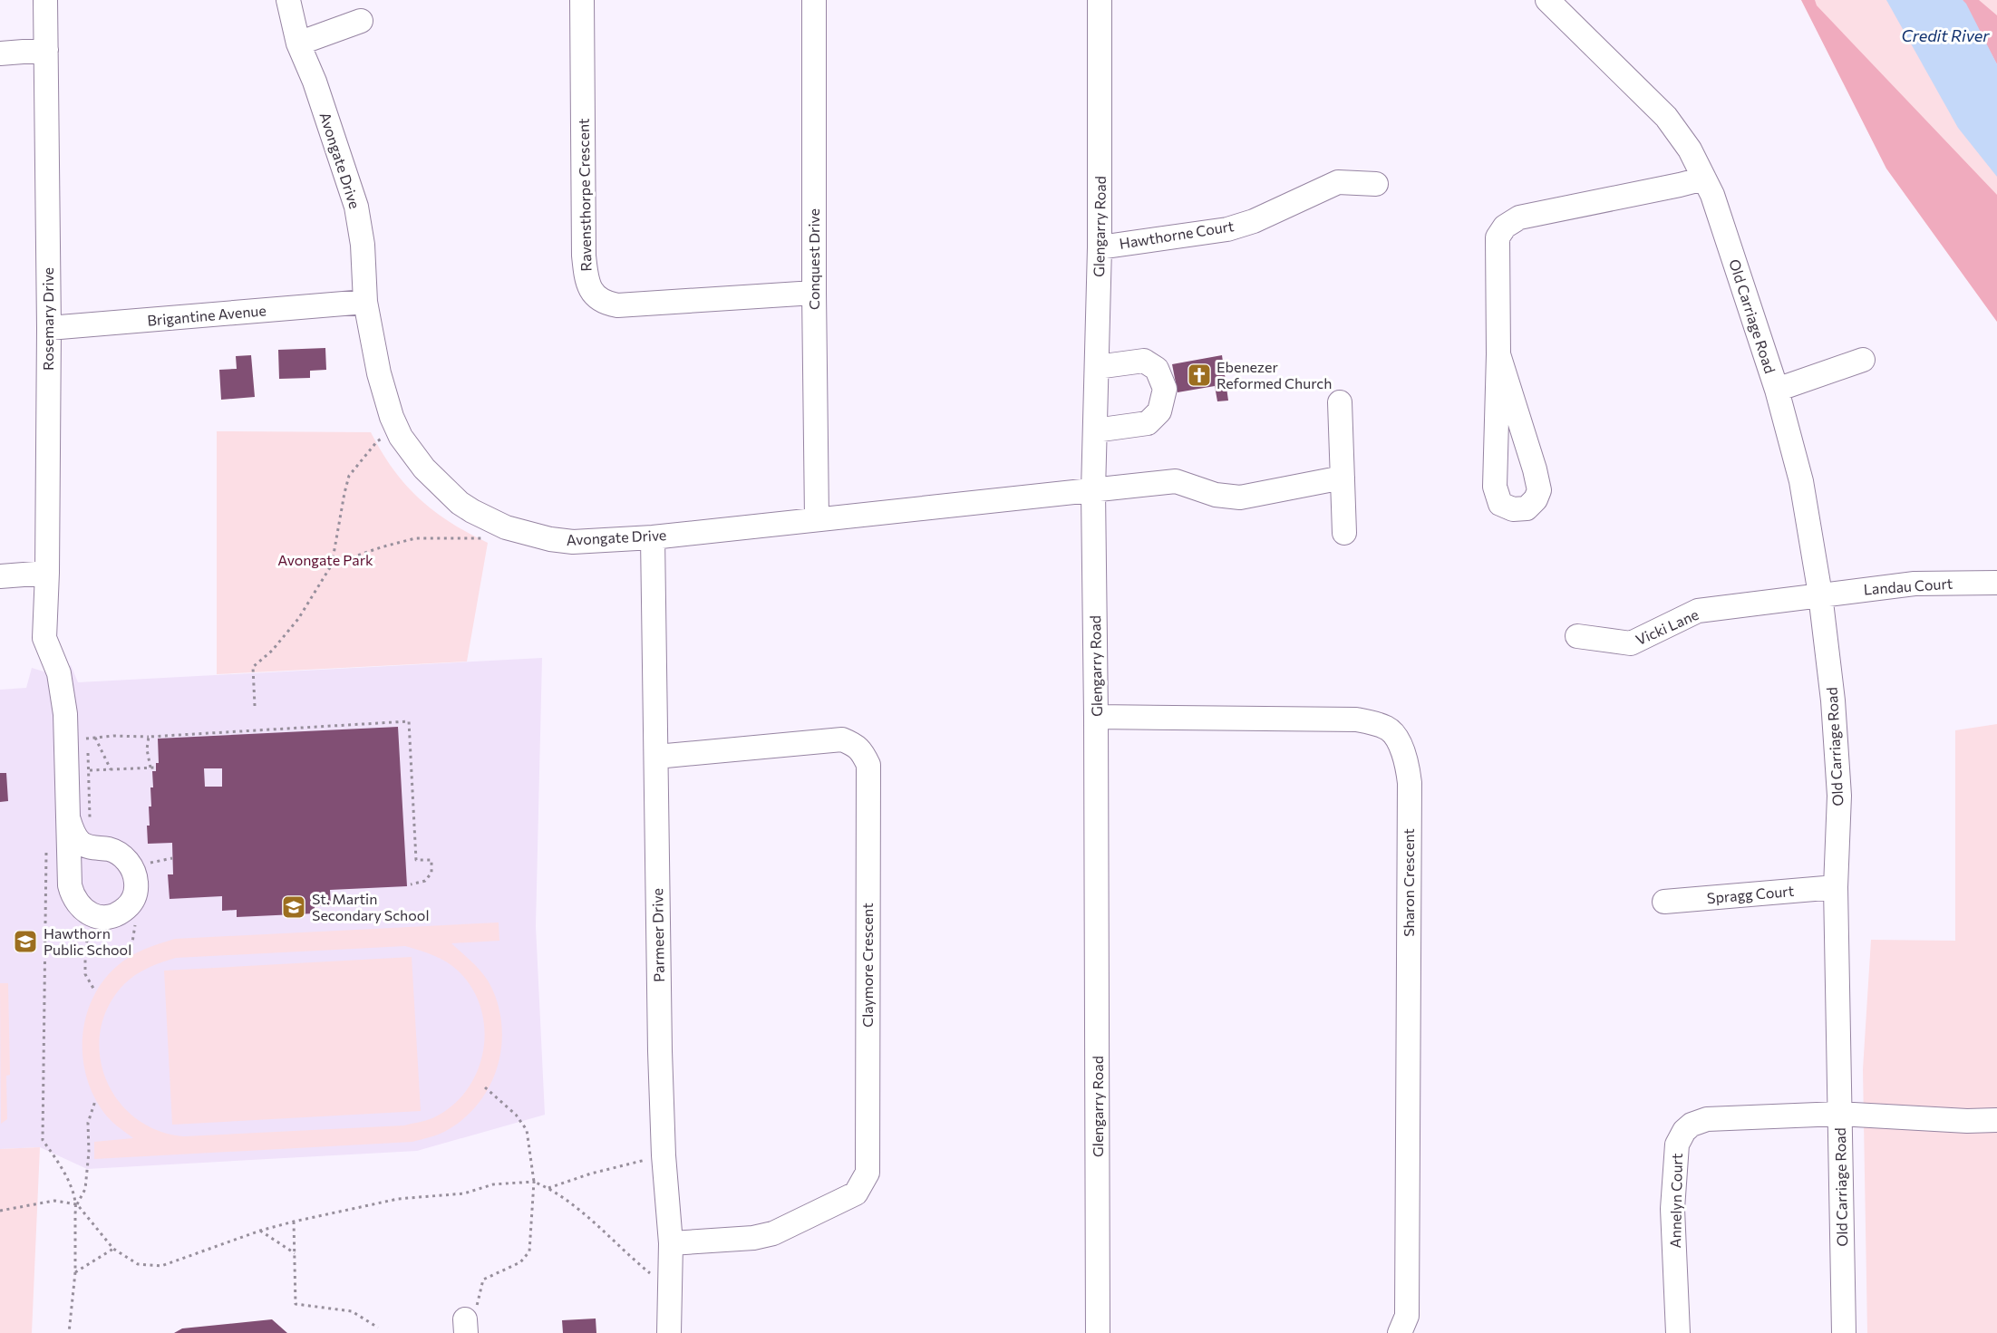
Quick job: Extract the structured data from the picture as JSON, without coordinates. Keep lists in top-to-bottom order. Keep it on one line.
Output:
{"streets":{"street":["Avongate Drive","Ravensthorpe Crescent","Glengarry Road","Hawthorne Court","Conquest Drive","Brigantine Avenue","Old Carriage Road","Rosemary Drive","Landau Court","Vicki Lane","Sharon Crescent","Spragg Court","Parmeer Drive","Claymore Crescent","Annelyn Court"]},"crossings":[["Avongate Drive","Glengarry Road"],["Avongate Drive","Conquest Drive"],["Avongate Drive","Brigantine Avenue"],["Avongate Drive","Parmeer Drive"],["Ravensthorpe Crescent","Conquest Drive"],["Glengarry Road","Hawthorne Court"],["Glengarry Road","Sharon Crescent"],["Brigantine Avenue","Rosemary Drive"],["Old Carriage Road","Landau Court"],["Old Carriage Road","Vicki Lane"],["Old Carriage Road","Spragg Court"],["Old Carriage Road","Annelyn Court"],["Landau Court","Vicki Lane"],["Parmeer Drive","Claymore Crescent"]],"water":["Credit River"],"parks":["Avongate Park"],"places":{"church":["Ebenezer Reformed Church"],"school or university":["St. Martin Secondary School","Hawthorn Public School"]}}
